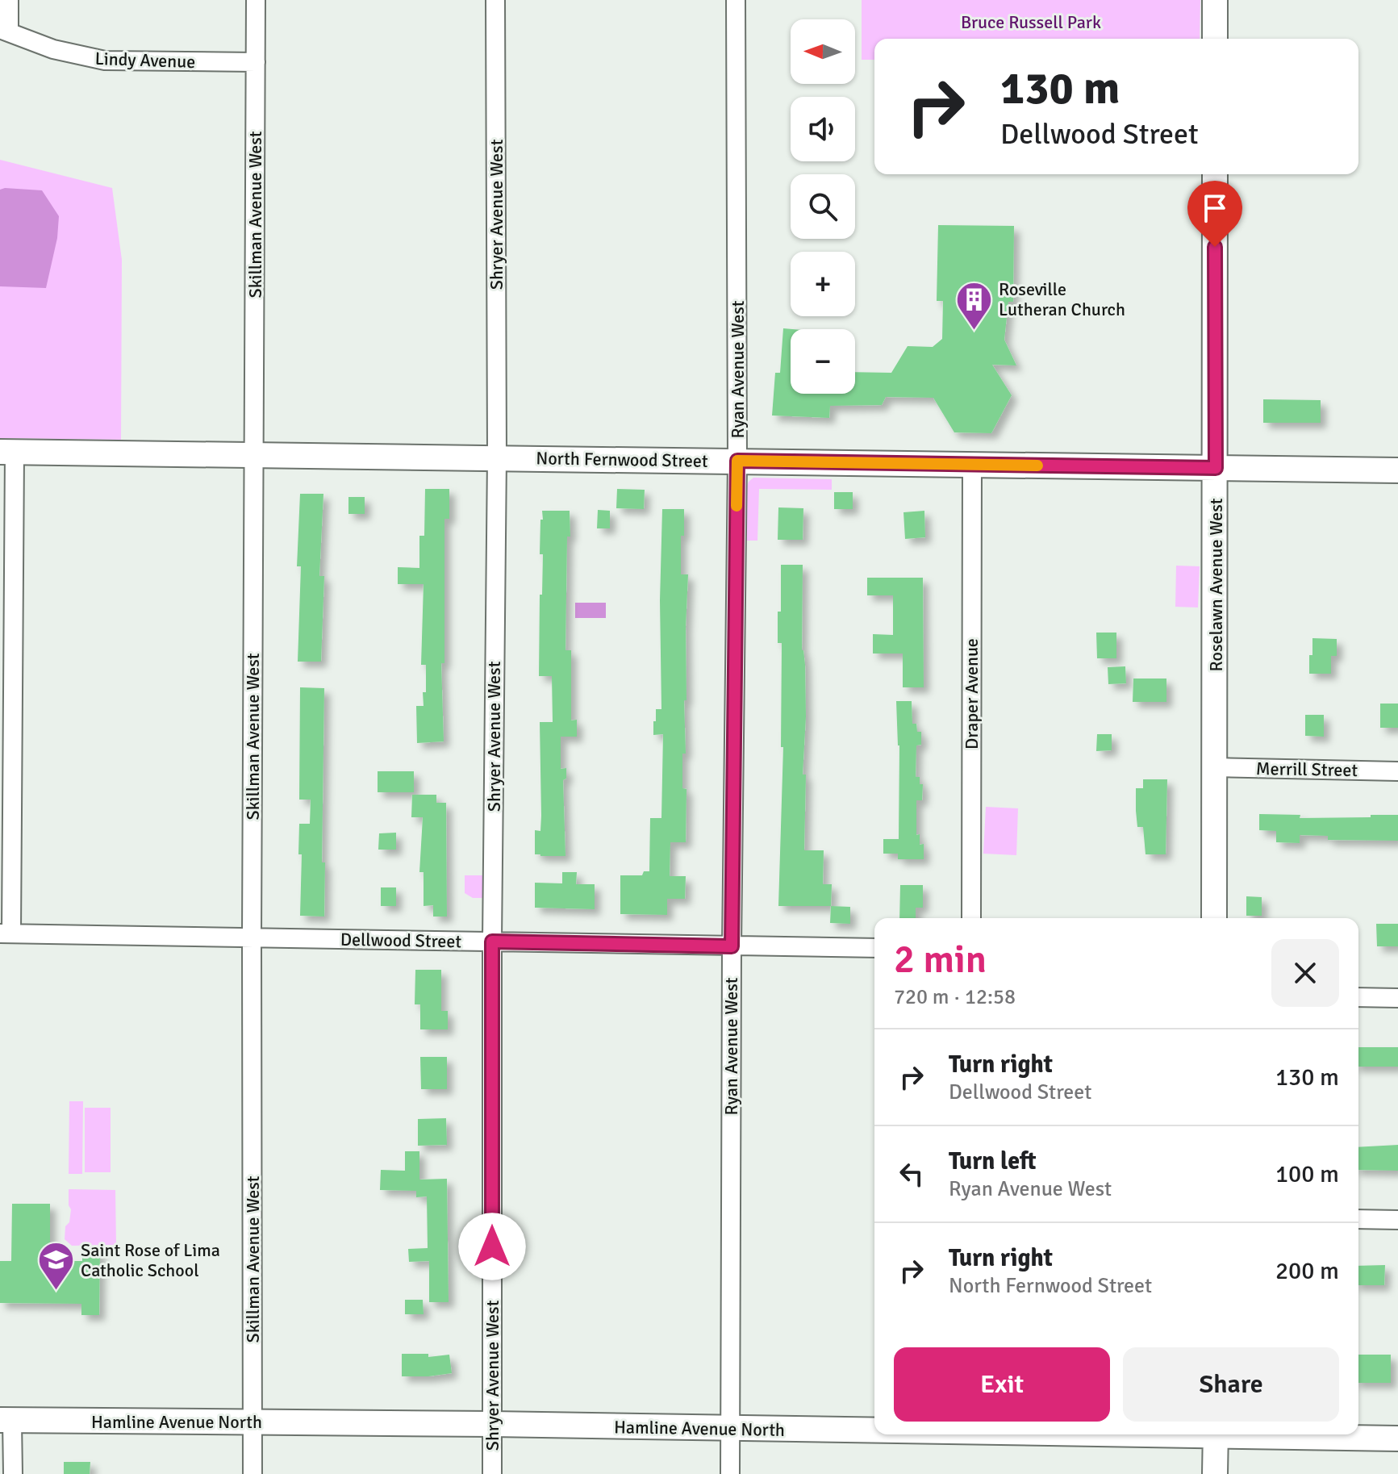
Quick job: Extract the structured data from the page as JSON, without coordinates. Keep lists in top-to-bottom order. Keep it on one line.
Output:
{"streets":{"street":["Lindy Avenue","Skillman Avenue West","Shryer Avenue West","Ryan Avenue West","North Fernwood Street","Roselawn Avenue West","Draper Avenue","Merrill Street","Dellwood Street","Hamline Avenue North"]},"crossings":[["Lindy Avenue","Skillman Avenue West"],["Skillman Avenue West","North Fernwood Street"],["Skillman Avenue West","Dellwood Street"],["Skillman Avenue West","Hamline Avenue North"],["Shryer Avenue West","North Fernwood Street"],["Shryer Avenue West","Dellwood Street"],["Shryer Avenue West","Hamline Avenue North"],["Ryan Avenue West","North Fernwood Street"],["Ryan Avenue West","Dellwood Street"],["Ryan Avenue West","Hamline Avenue North"],["North Fernwood Street","Roselawn Avenue West"],["North Fernwood Street","Draper Avenue"],["Roselawn Avenue West","Merrill Street"]],"parks":["Bruce Russell Park"],"places":{"building":["Roseville Lutheran Church"],"school or university":["Saint Rose of Lima Catholic School"]},"north":"left","page":{"map_buttons":["+","−"],"turn":["130 m","Dellwood Street"],"heading":["2 min","720 m · 12:58"],"list":[{"name":"Turn right","note":"Dellwood Street","value":"130 m"},{"name":"Turn left","note":"Ryan Avenue West","value":"100 m"},{"name":"Turn right","note":"North Fernwood Street","value":"200 m"}],"buttons":["Exit","Share"]}}
